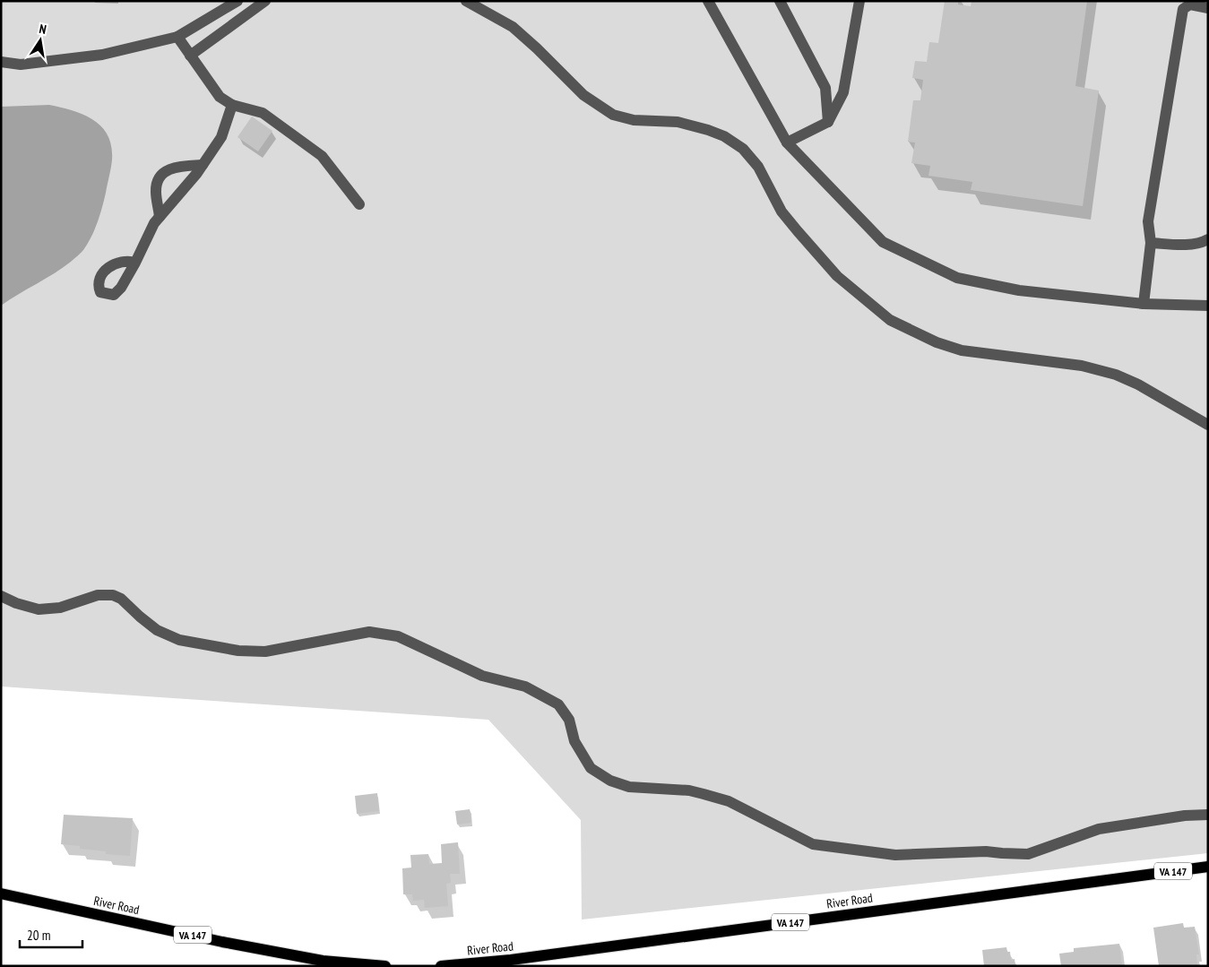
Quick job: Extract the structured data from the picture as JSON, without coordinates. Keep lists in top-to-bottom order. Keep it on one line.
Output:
{"streets":{"main road":["VA 147","River Road"]},"scale_bar":"20 m","north":"top"}
